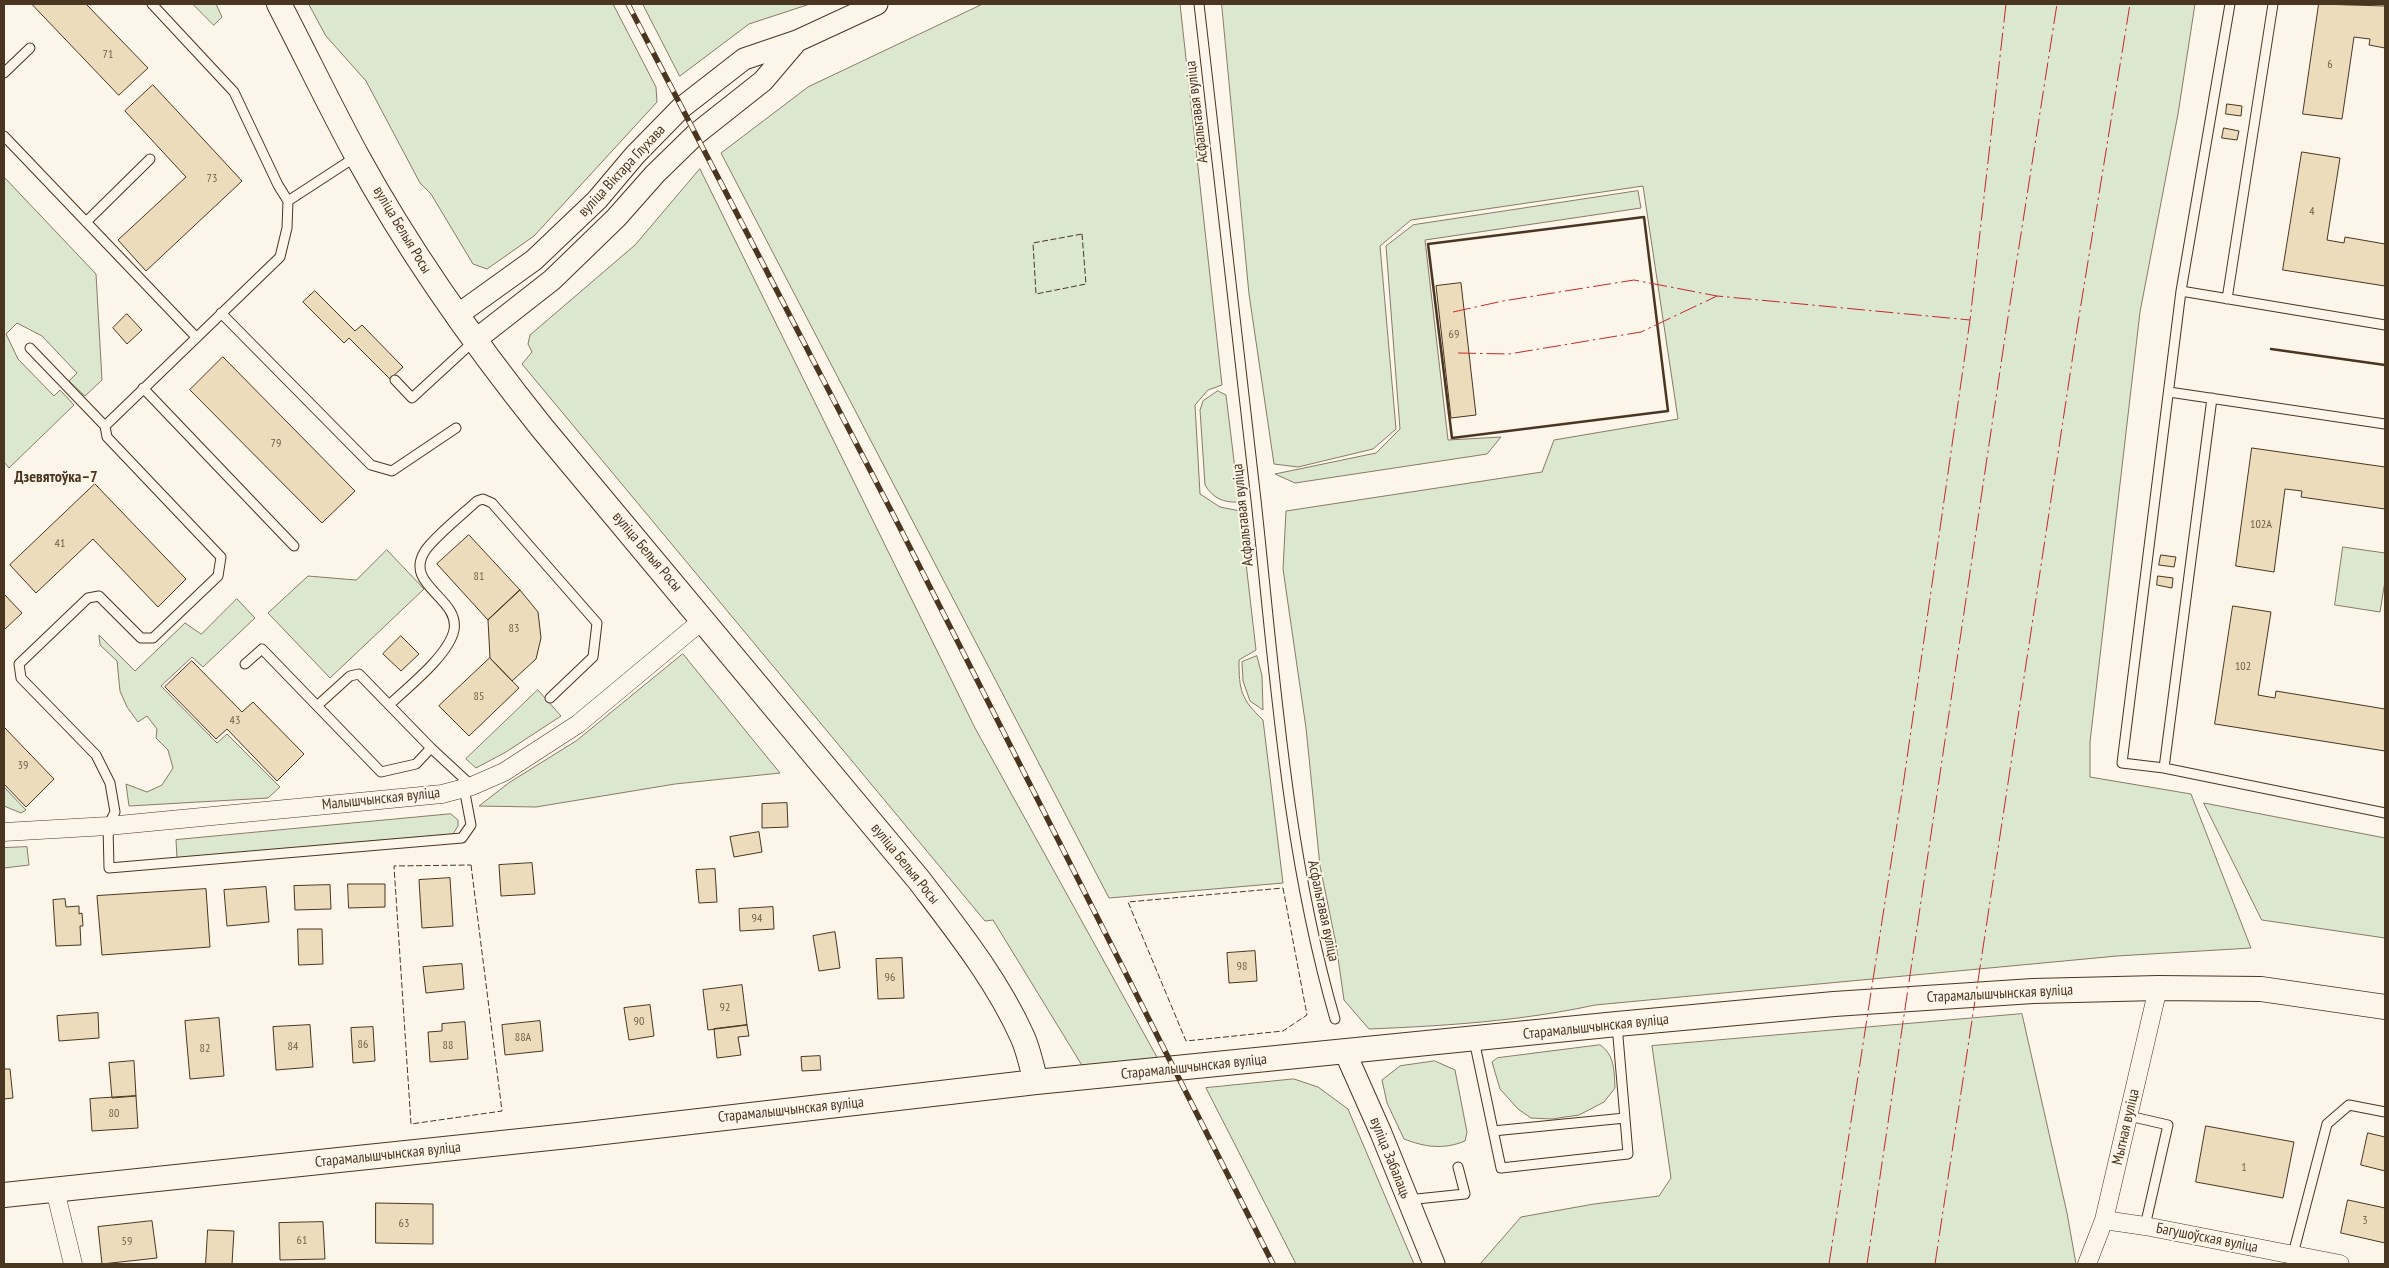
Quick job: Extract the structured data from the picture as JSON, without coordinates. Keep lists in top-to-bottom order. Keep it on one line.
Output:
{"streets":{"main road":["вуліца Белыя Росы","Старамалышчынская вуліца"],"street":["вуліца Віктара Глухава","Малышчынская вуліца","Мытная вуліца","вуліца Забалаць","Багушоўская вуліца"],"lane":["Асфальтавая вуліца"]},"crossings":[["вуліца Віктара Глухава","вуліца Белыя Росы"],["вуліца Белыя Росы","Малышчынская вуліца"],["вуліца Белыя Росы","Старамалышчынская вуліца"],["Старамалышчынская вуліца","Мытная вуліца"],["Старамалышчынская вуліца","вуліца Забалаць"],["Мытная вуліца","Багушоўская вуліца"]],"districts":["Дзевятоўка–7"],"house_numbers":["71","6","73","4","69","79","102А","41","81","83","102","85","43","39","94","98","96","92","90","88А","86","88","84","82","80","1","3","63","61","59"]}
